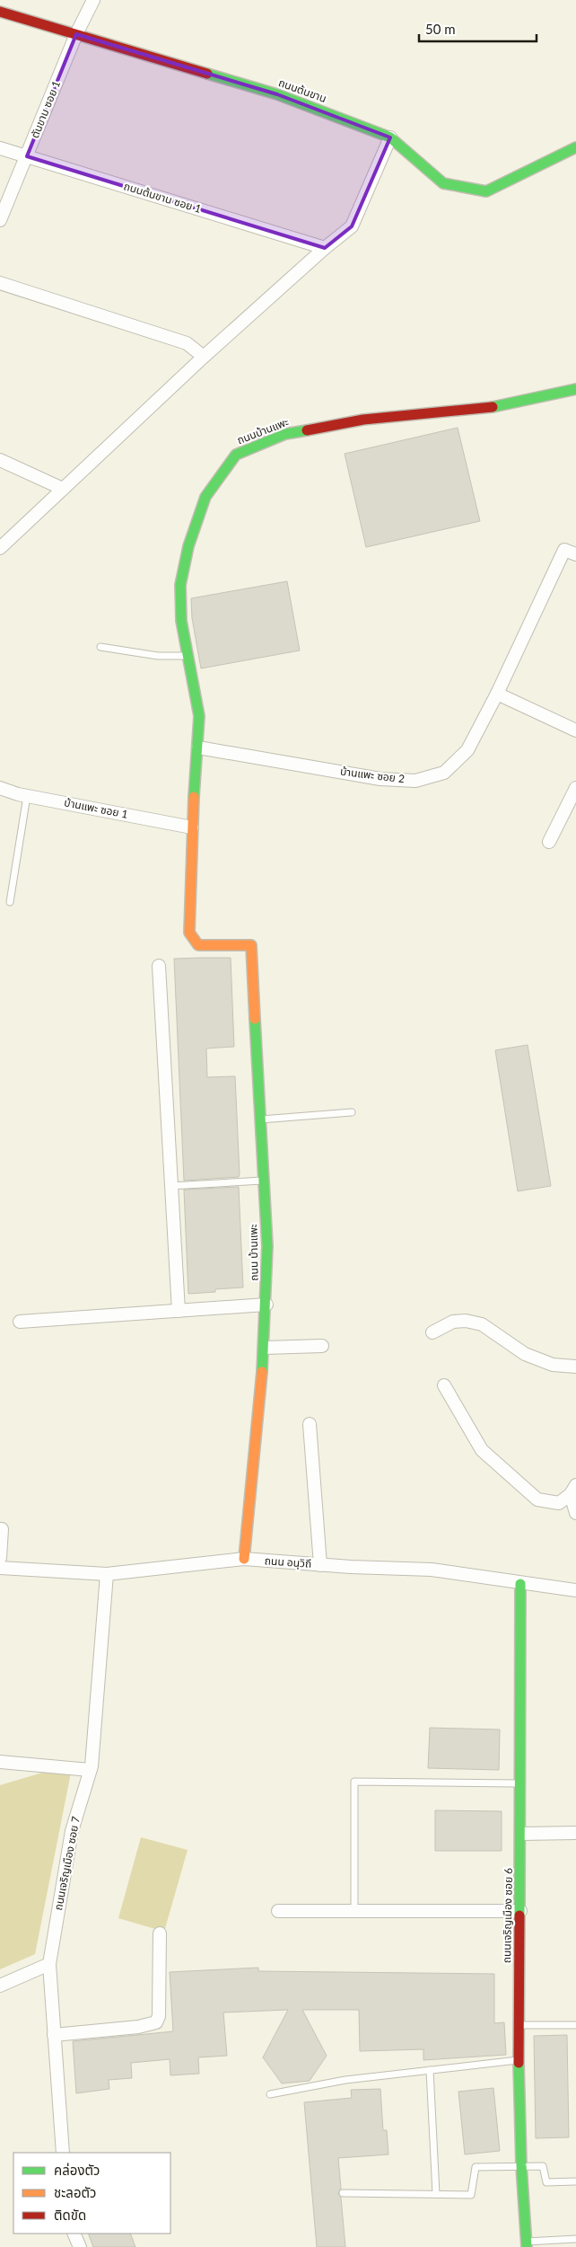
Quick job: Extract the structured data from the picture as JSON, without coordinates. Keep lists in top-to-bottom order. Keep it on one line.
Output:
{"streets":{"street":["ถนนต้นขาน","ตันขาม ซอย 1","ถนนต้นขาน ซอย 1","ถนนบ้านแพะ","บ้านแพะ ซอย 2","บ้านแพะ ซอย 1","ถนน บ้านแพะ","ถนน อนุวิถี","ถนนเจริญเมือง ซอย 7","ถนนเจริญเมือง ซอย 6"]},"crossings":[["ถนนต้นขาน","ตันขาม ซอย 1"],["ตันขาม ซอย 1","ถนนต้นขาน ซอย 1"],["ถนนบ้านแพะ","บ้านแพะ ซอย 2"],["ถนนบ้านแพะ","บ้านแพะ ซอย 1"],["ถนนบ้านแพะ","ถนน บ้านแพะ"],["ถนน บ้านแพะ","ถนน อนุวิถี"],["ถนน อนุวิถี","ถนนเจริญเมือง ซอย 7"],["ถนน อนุวิถี","ถนนเจริญเมือง ซอย 6"]],"legend":["คล่องตัว","ชะลอตัว","ติดขัด"],"scale_bar":"50 m"}
